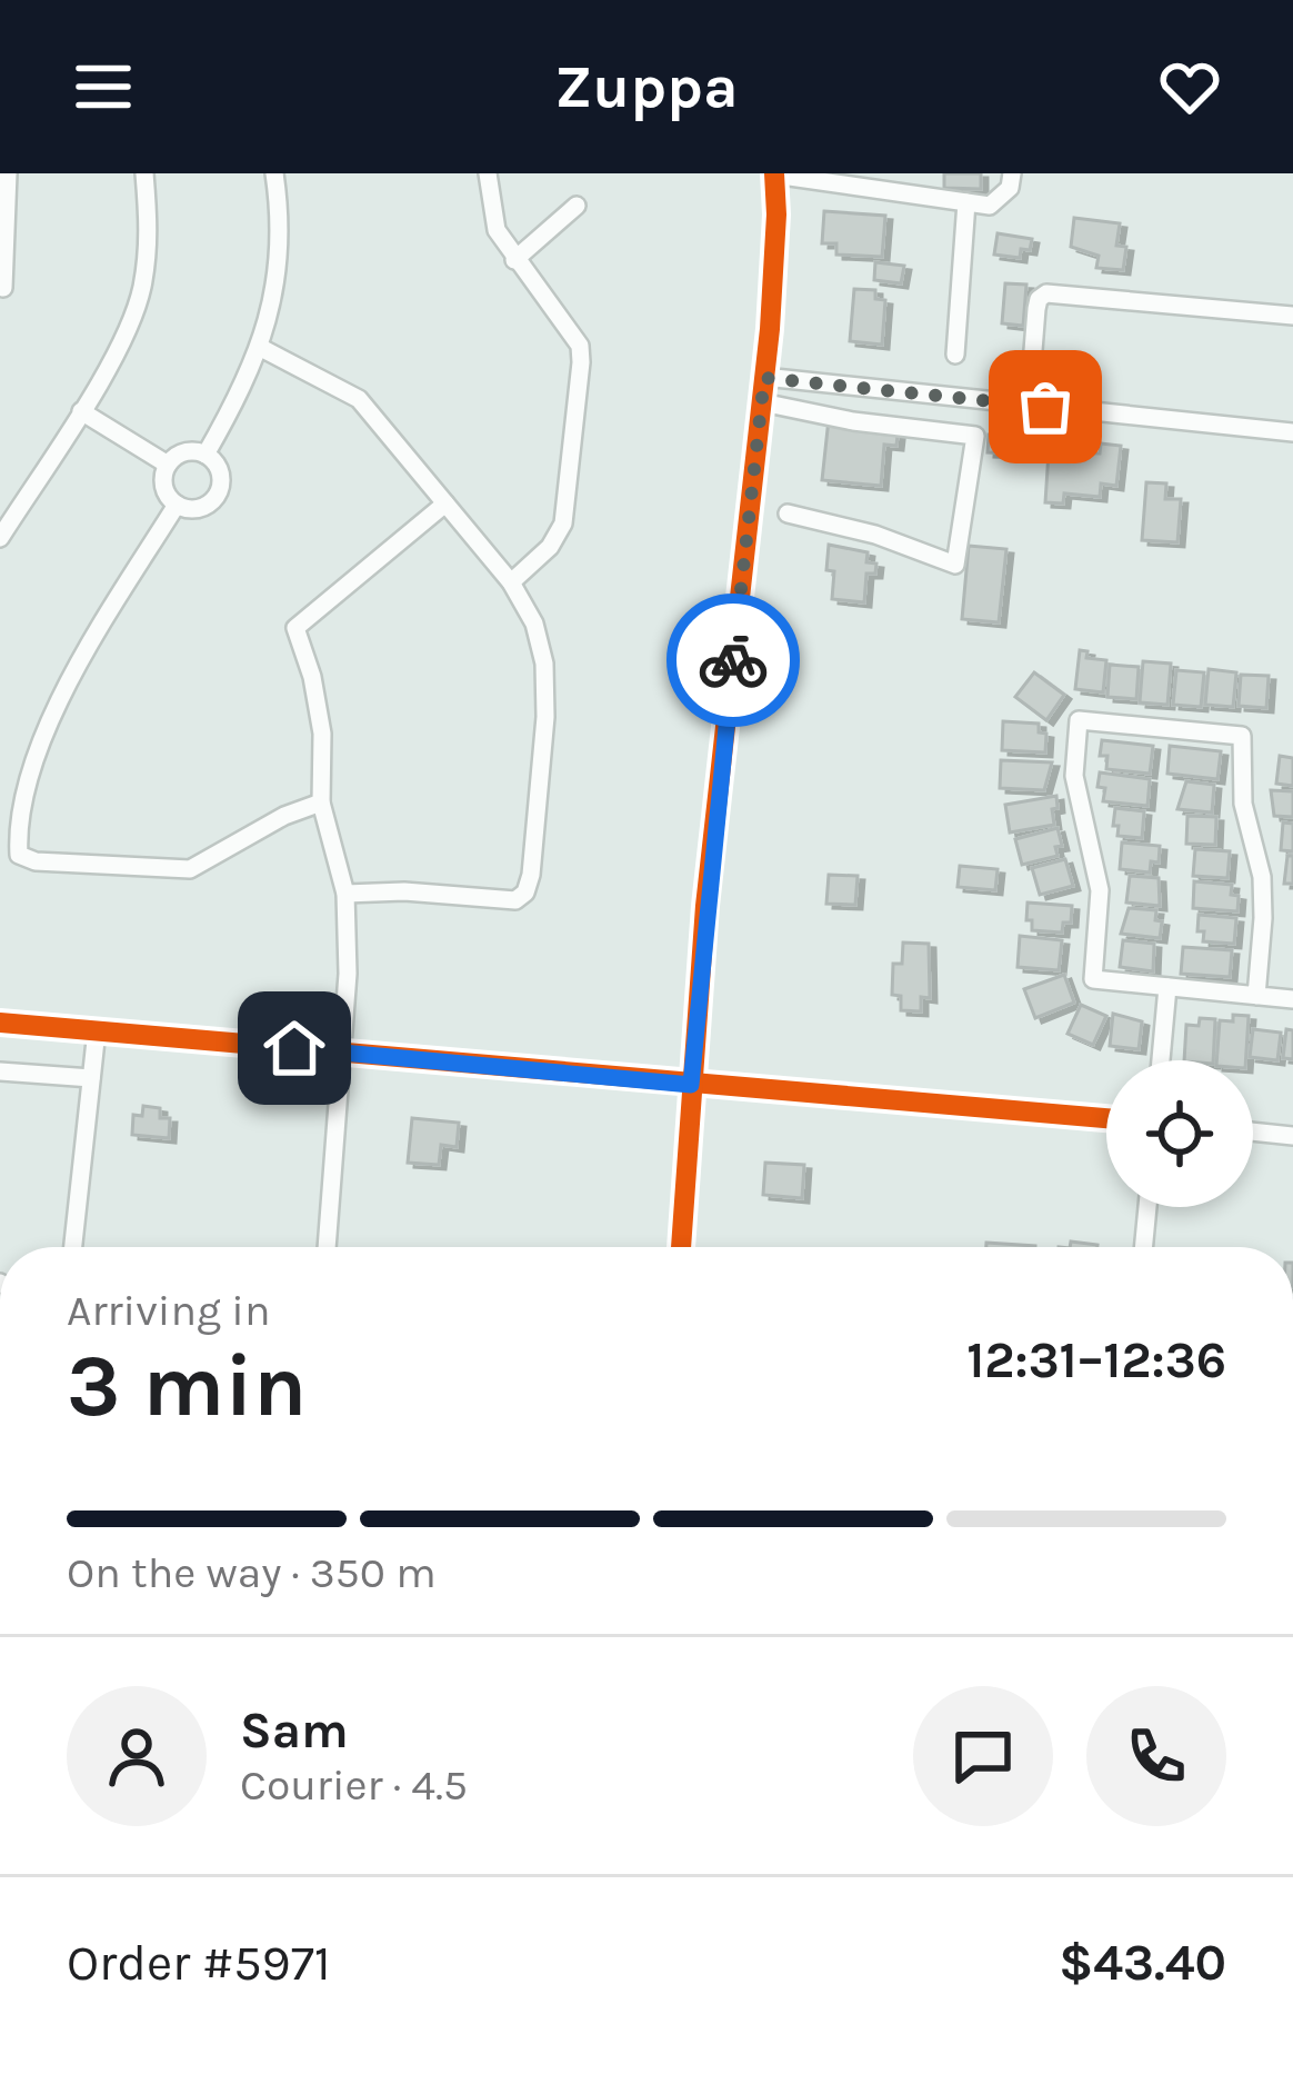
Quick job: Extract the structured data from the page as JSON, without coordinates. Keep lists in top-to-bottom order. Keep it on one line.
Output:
{"page":{"header":"Zuppa","heading":["3 min","Arriving in","12:31–12:36"],"panel":["Sam","Courier · 4.5","Order #5971","$43.40"],"bar":"On the way · 350 m"}}
